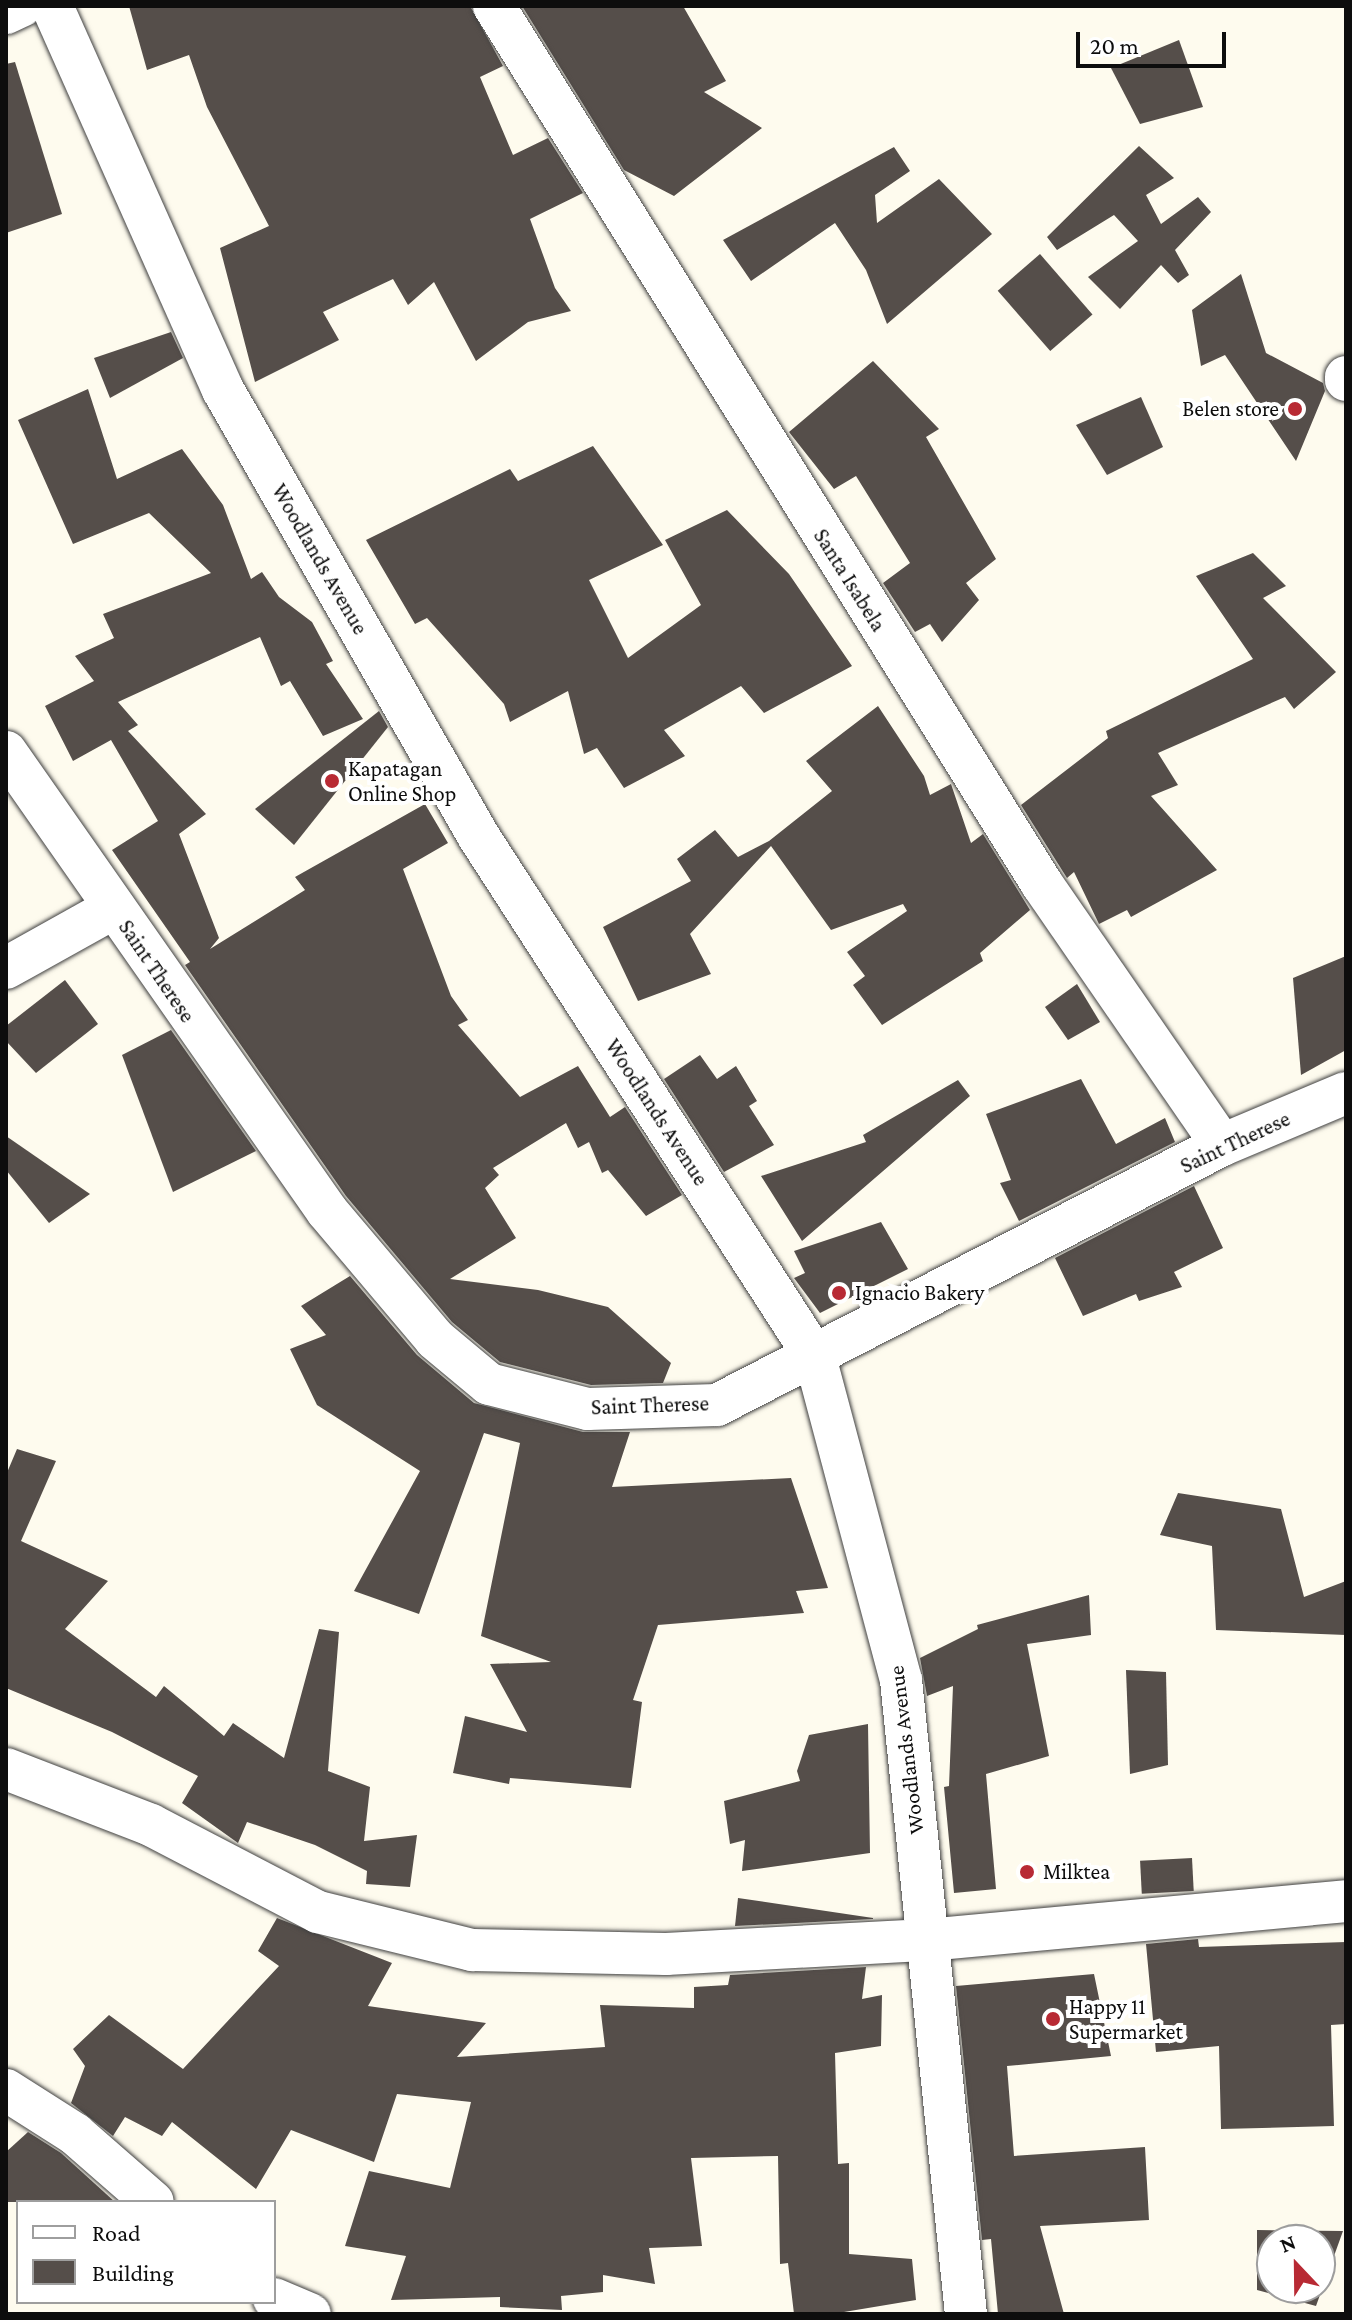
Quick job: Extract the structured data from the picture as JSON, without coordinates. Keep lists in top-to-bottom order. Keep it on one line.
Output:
{"streets":{"street":["Woodlands Avenue","Santa Isabela","Saint Therese"]},"crossings":[["Woodlands Avenue","Saint Therese"],["Santa Isabela","Saint Therese"]],"places":["Belen store","Kapatagan Online Shop","Ignacio Bakery","Milktea","Happy 11 Supermarket"],"legend":["Road","Building"],"scale_bar":"20 m","north":"top"}
